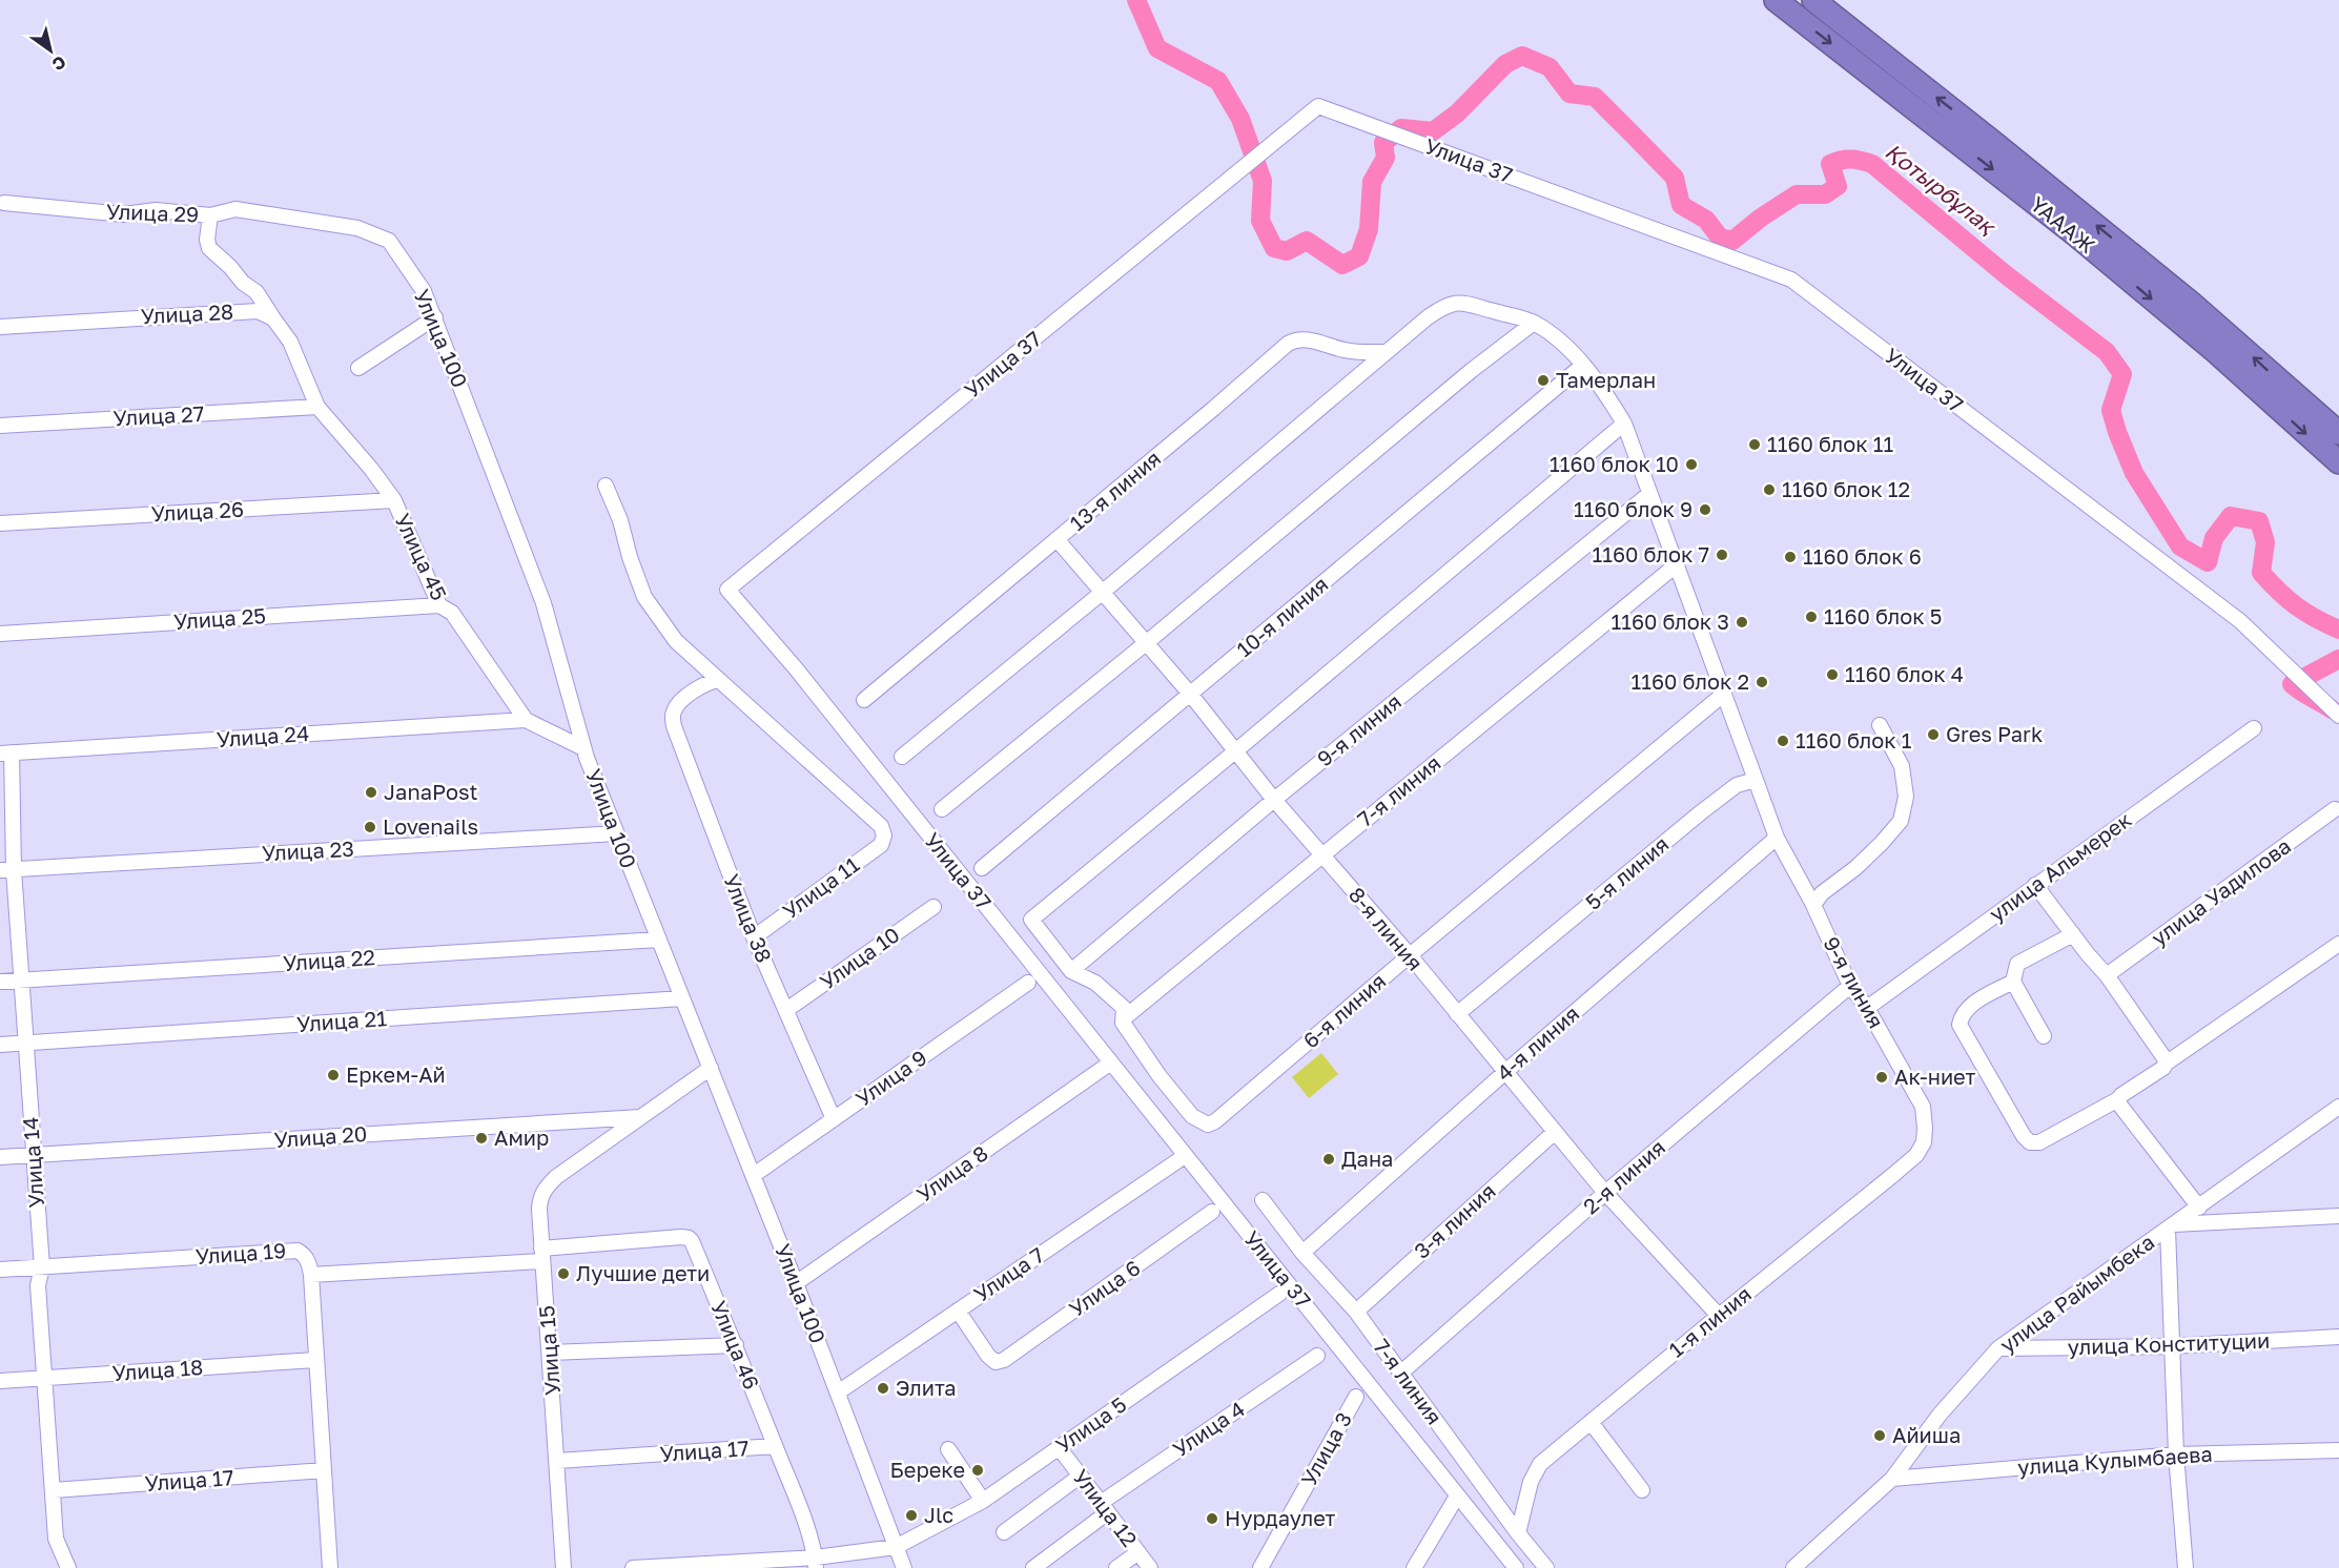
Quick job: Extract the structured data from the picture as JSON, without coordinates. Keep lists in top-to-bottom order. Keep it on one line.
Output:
{"streets":{"highway":["ҮАААЖ"],"street":["Улица 37","Улица 29","Улица 28","Улица 100","Улица 27","13-я линия","Улица 26","Улица 45","10-я линия","Улица 25","9-я линия","Улица 24","7-я линия","Улица 23","улица Альмерек","5-я линия","Улица 11","улица Уадилова","Улица 38","8-я линия","Улица 10","Улица 22","6-я линия","Улица 21","4-я линия","Улица 9","Улица 20","Улица 14","Улица 8","2-я линия","3-я линия","Улица 19","Улица 7","Улица 6","улица Райымбека","1-я линия","улица Конституции","Улица 46","Улица 15","Улица 18","Улица 5","Улица 4","Улица 3","Улица 17","улица Кулымбаева","Улица 12"]},"crossings":[["Улица 29","Улица 28"],["Улица 29","Улица 100"],["Улица 100","Улица 45"],["Улица 100","Улица 23"],["Улица 100","Улица 22"],["Улица 100","Улица 21"],["Улица 100","Улица 9"],["Улица 100","Улица 8"],["Улица 100","Улица 7"],["Улица 100","Улица 15"],["Улица 100","Улица 5"],["Улица 27","Улица 45"],["13-я линия","8-я линия"],["Улица 26","Улица 45"],["Улица 45","Улица 25"],["Улица 45","Улица 24"],["10-я линия","8-я линия"],["9-я линия","улица Альмерек"],["9-я линия","8-я линия"],["9-я линия","6-я линия"],["9-я линия","4-я линия"],["9-я линия","2-я линия"],["9-я линия","1-я линия"],["Улица 24","Улица 14"],["7-я линия","8-я линия"],["7-я линия","6-я линия"],["7-я линия","4-я линия"],["7-я линия","2-я линия"],["7-я линия","3-я линия"],["7-я линия","1-я линия"],["Улица 23","Улица 14"],["5-я линия","8-я линия"],["Улица 11","Улица 38"],["Улица 38","Улица 10"],["Улица 38","Улица 9"],["8-я линия","6-я линия"],["8-я линия","4-я линия"],["8-я линия","2-я линия"],["8-я линия","3-я линия"],["8-я линия","1-я линия"],["Улица 22","Улица 14"],["Улица 21","Улица 14"],["Улица 20","Улица 14"],["Улица 20","Улица 15"],["Улица 14","Улица 19"],["Улица 14","Улица 18"],["Улица 14","Улица 17"],["Улица 19","Улица 46"],["Улица 19","Улица 15"],["Улица 7","Улица 6"],["улица Райымбека","улица Конституции"],["улица Райымбека","улица Кулымбаева"],["Улица 46","Улица 15"],["Улица 46","Улица 17"],["Улица 15","Улица 17"],["Улица 5","Улица 12"],["Улица 4","Улица 12"]],"water":["Қотырбұлақ"],"places":["Тамерлан","1160 блок 11","1160 блок 10","1160 блок 12","1160 блок 9","1160 блок 7","1160 блок 6","1160 блок 5","1160 блок 3","1160 блок 4","1160 блок 2","Gres Park","1160 блок 1","JanaPost","Lovenails","Еркем-Ай","Ак-ниет","Амир","Дана","Лучшие дети","Элита","Айиша","Береке","Jlc","Нурдаулет"],"north":"bottom right"}
